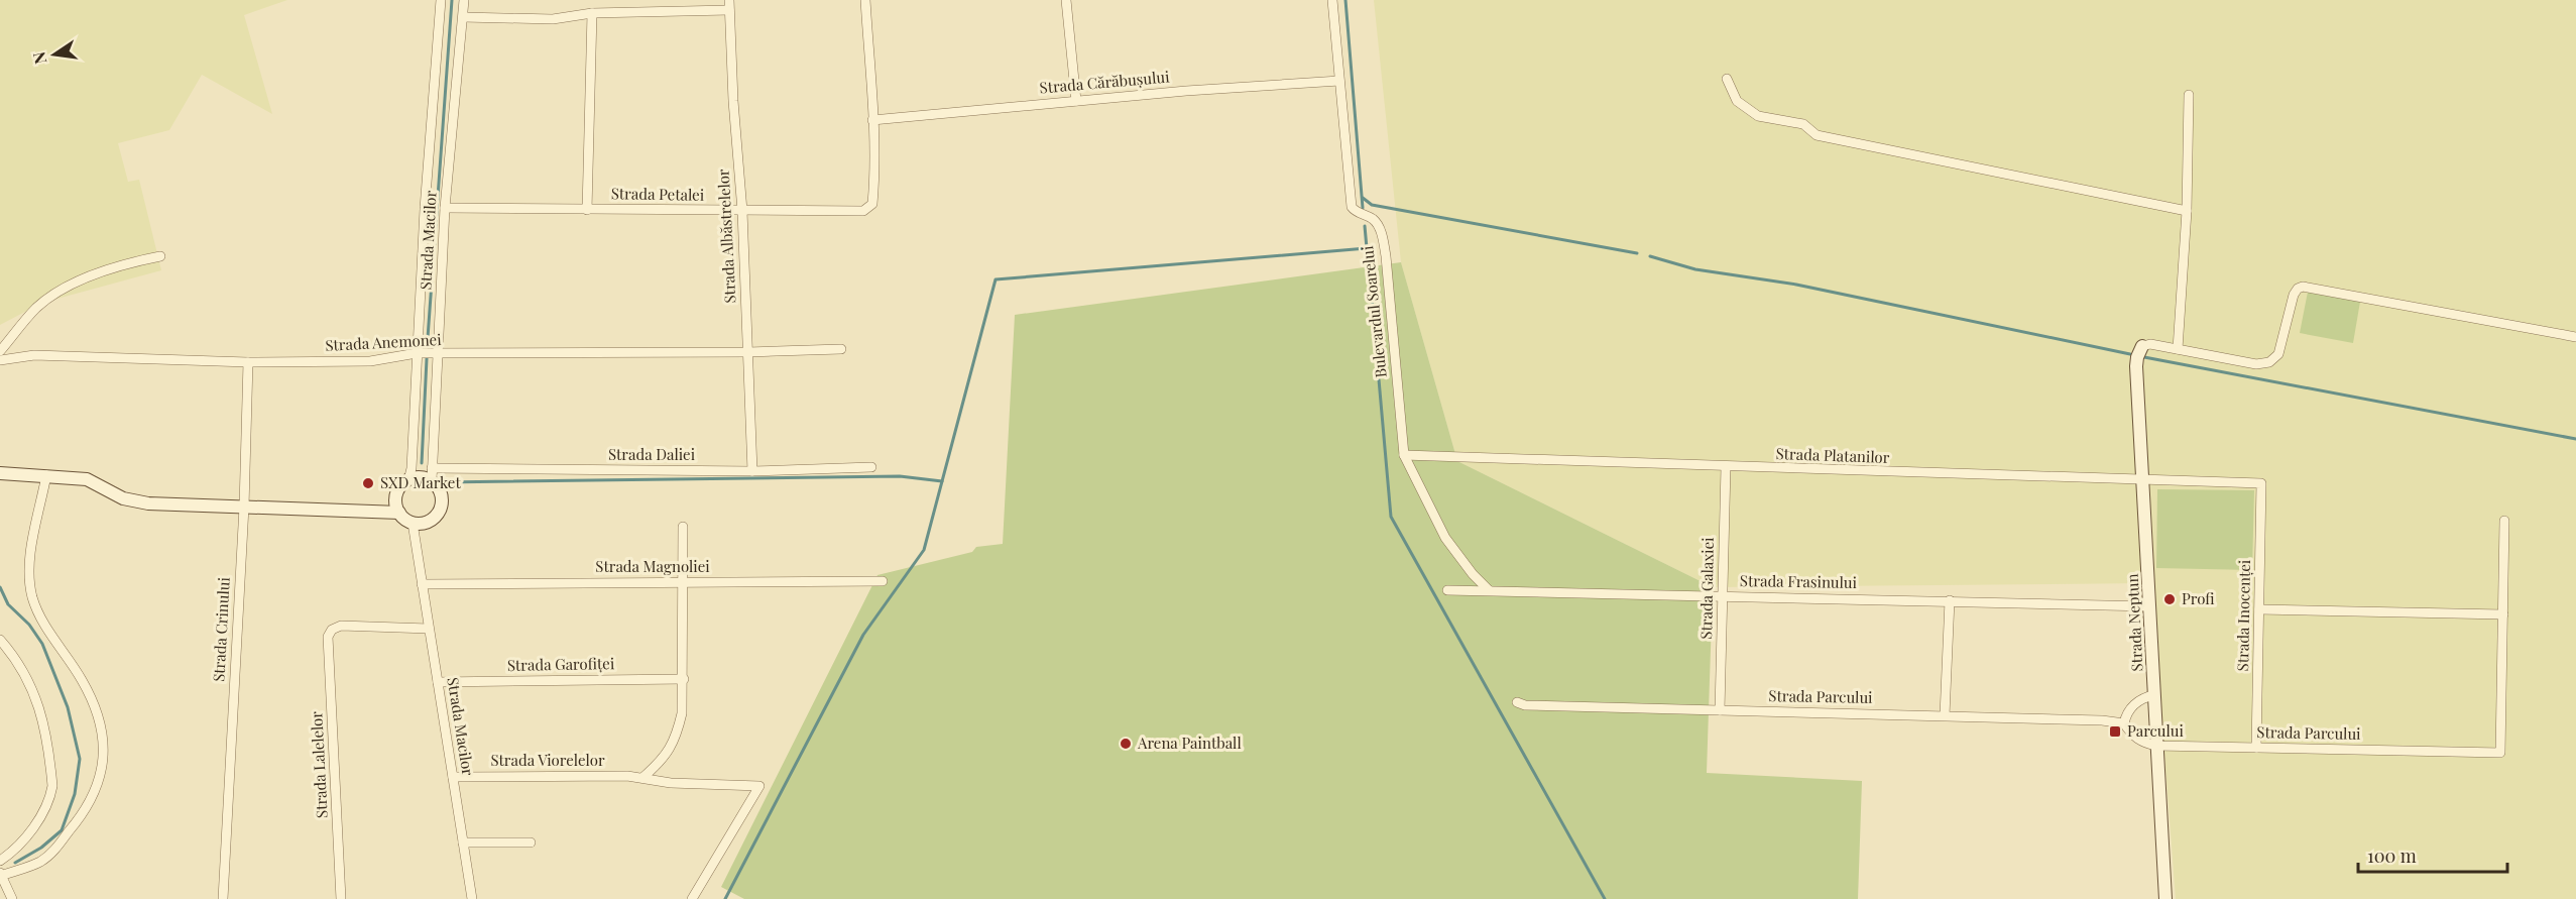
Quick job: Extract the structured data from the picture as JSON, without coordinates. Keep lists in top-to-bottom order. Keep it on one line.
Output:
{"streets":{"street":["Strada Cărăbușului","Strada Petalei","Strada Albăstrelelor","Strada Macilor","Bulevardul Soarelui","Strada Anemonei","Strada Daliei","Strada Platanilor","Strada Magnoliei","Strada Frasinului","Strada Galaxiei","Strada Inocenței","Strada Neptun","Strada Crinului","Strada Garofiței","Strada Parcului","Strada Viorelelor","Strada Lalelelor"]},"crossings":[["Strada Cărăbușului","Strada Petalei"],["Strada Cărăbușului","Bulevardul Soarelui"],["Strada Petalei","Strada Albăstrelelor"],["Strada Petalei","Strada Macilor"],["Strada Albăstrelelor","Strada Anemonei"],["Strada Albăstrelelor","Strada Daliei"],["Strada Macilor","Strada Anemonei"],["Strada Macilor","Strada Daliei"],["Strada Macilor","Strada Magnoliei"],["Strada Macilor","Strada Garofiței"],["Strada Macilor","Strada Viorelelor"],["Strada Macilor","Strada Lalelelor"],["Bulevardul Soarelui","Strada Platanilor"],["Strada Anemonei","Strada Crinului"],["Strada Platanilor","Strada Galaxiei"],["Strada Platanilor","Strada Inocenței"],["Strada Platanilor","Strada Neptun"],["Strada Frasinului","Strada Galaxiei"],["Strada Frasinului","Strada Neptun"],["Strada Galaxiei","Strada Parcului"],["Strada Inocenței","Strada Parcului"],["Strada Neptun","Strada Parcului"]],"places":{"other":["SXD Market","Profi","Arena Paintball"],"transit":["Parcului"]},"scale_bar":"100 m","north":"left"}
